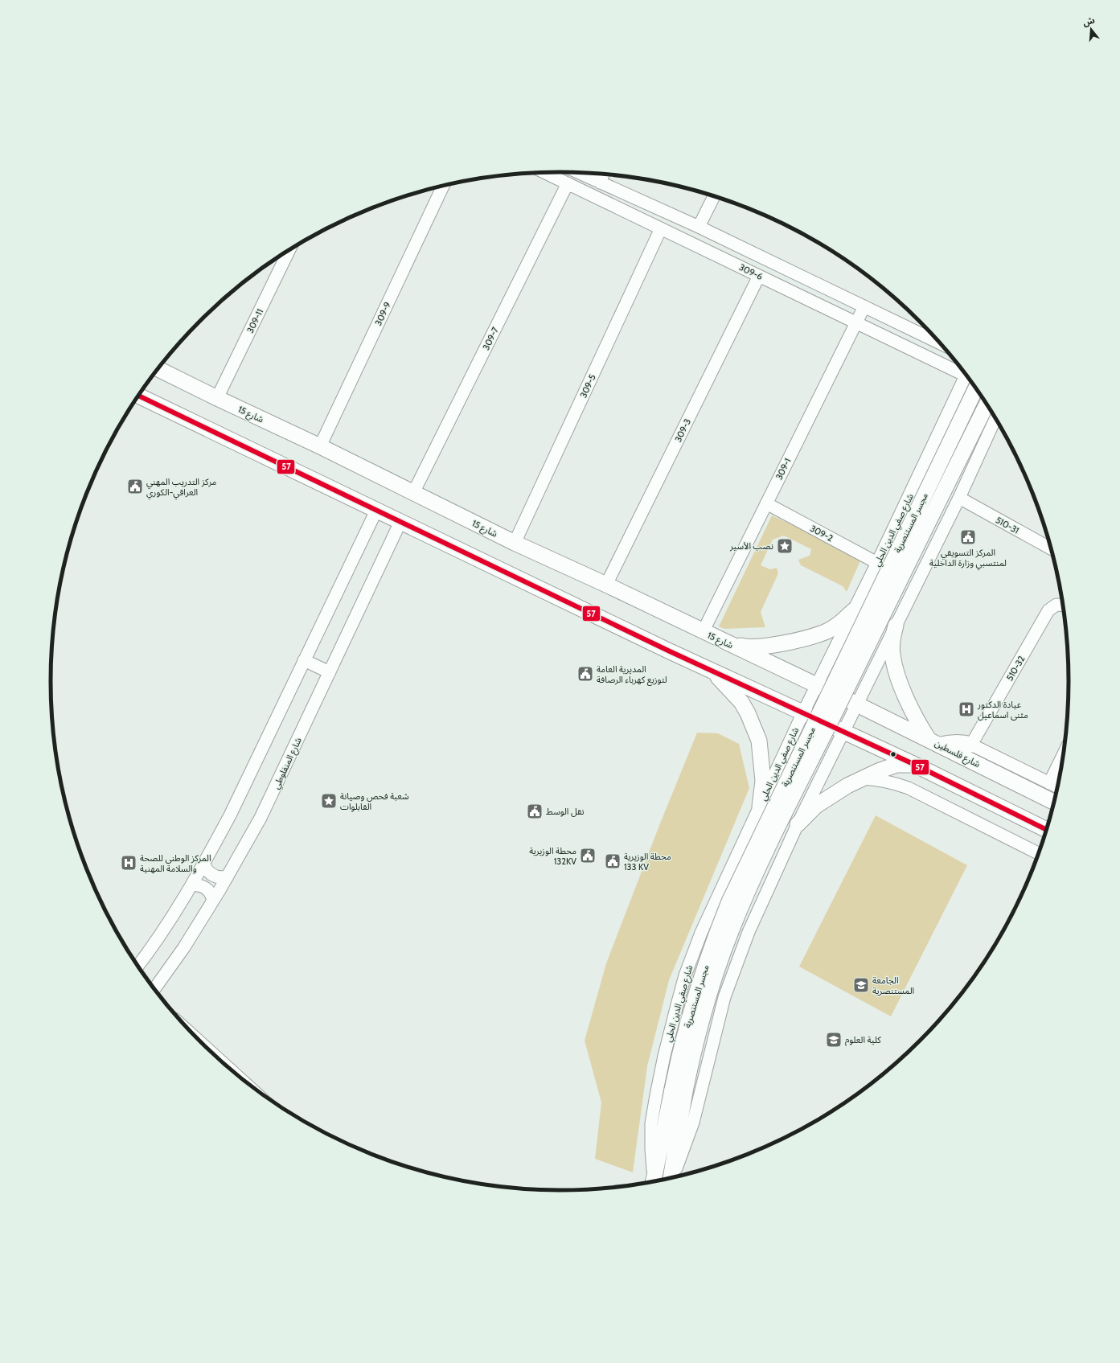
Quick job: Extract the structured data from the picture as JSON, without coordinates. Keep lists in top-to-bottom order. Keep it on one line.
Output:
{"streets":{"main road":["شارع 15","مجسر المستنصرية","شارع صفي الدين الحلي","شارع فلسطين"],"street":["309-6","309-9","309-11","309-7","309-5","309-3","309-1","510-31","309-2","510-32","شارع المنفلوطي"]},"crossings":[["309-6","309-7"],["309-6","309-5"],["309-6","309-3"],["309-6","309-1"],["309-9","شارع 15"],["309-11","شارع 15"],["309-7","شارع 15"],["309-5","شارع 15"],["شارع 15","309-3"],["شارع 15","309-1"],["شارع 15","شارع صفي الدين الحلي"],["309-1","309-2"],["مجسر المستنصرية","شارع صفي الدين الحلي"],["شارع صفي الدين الحلي","309-2"]],"places":{"public building":["مركز التدريب المهني العراقي-الكوري","المركز التسويقي لمنتسبي وزارة الداخلية","المديرية العامة لتوزيع كهرباء الرصافة","نقل الوسط","محطة الوزيرية 132KV","محطة الوزيرية 133 KV"],"place":["نصب الأسير","شعبة فحص وصيانة القابلوات"],"hospital":["عيادة الدكتور مثنى اسماعيل","المركز الوطني للصحة والسلامة المهنية"],"school or university":["الجامعة المستنصرية","كلية العلوم"]},"lines":["transit line 57"],"north":"top"}
